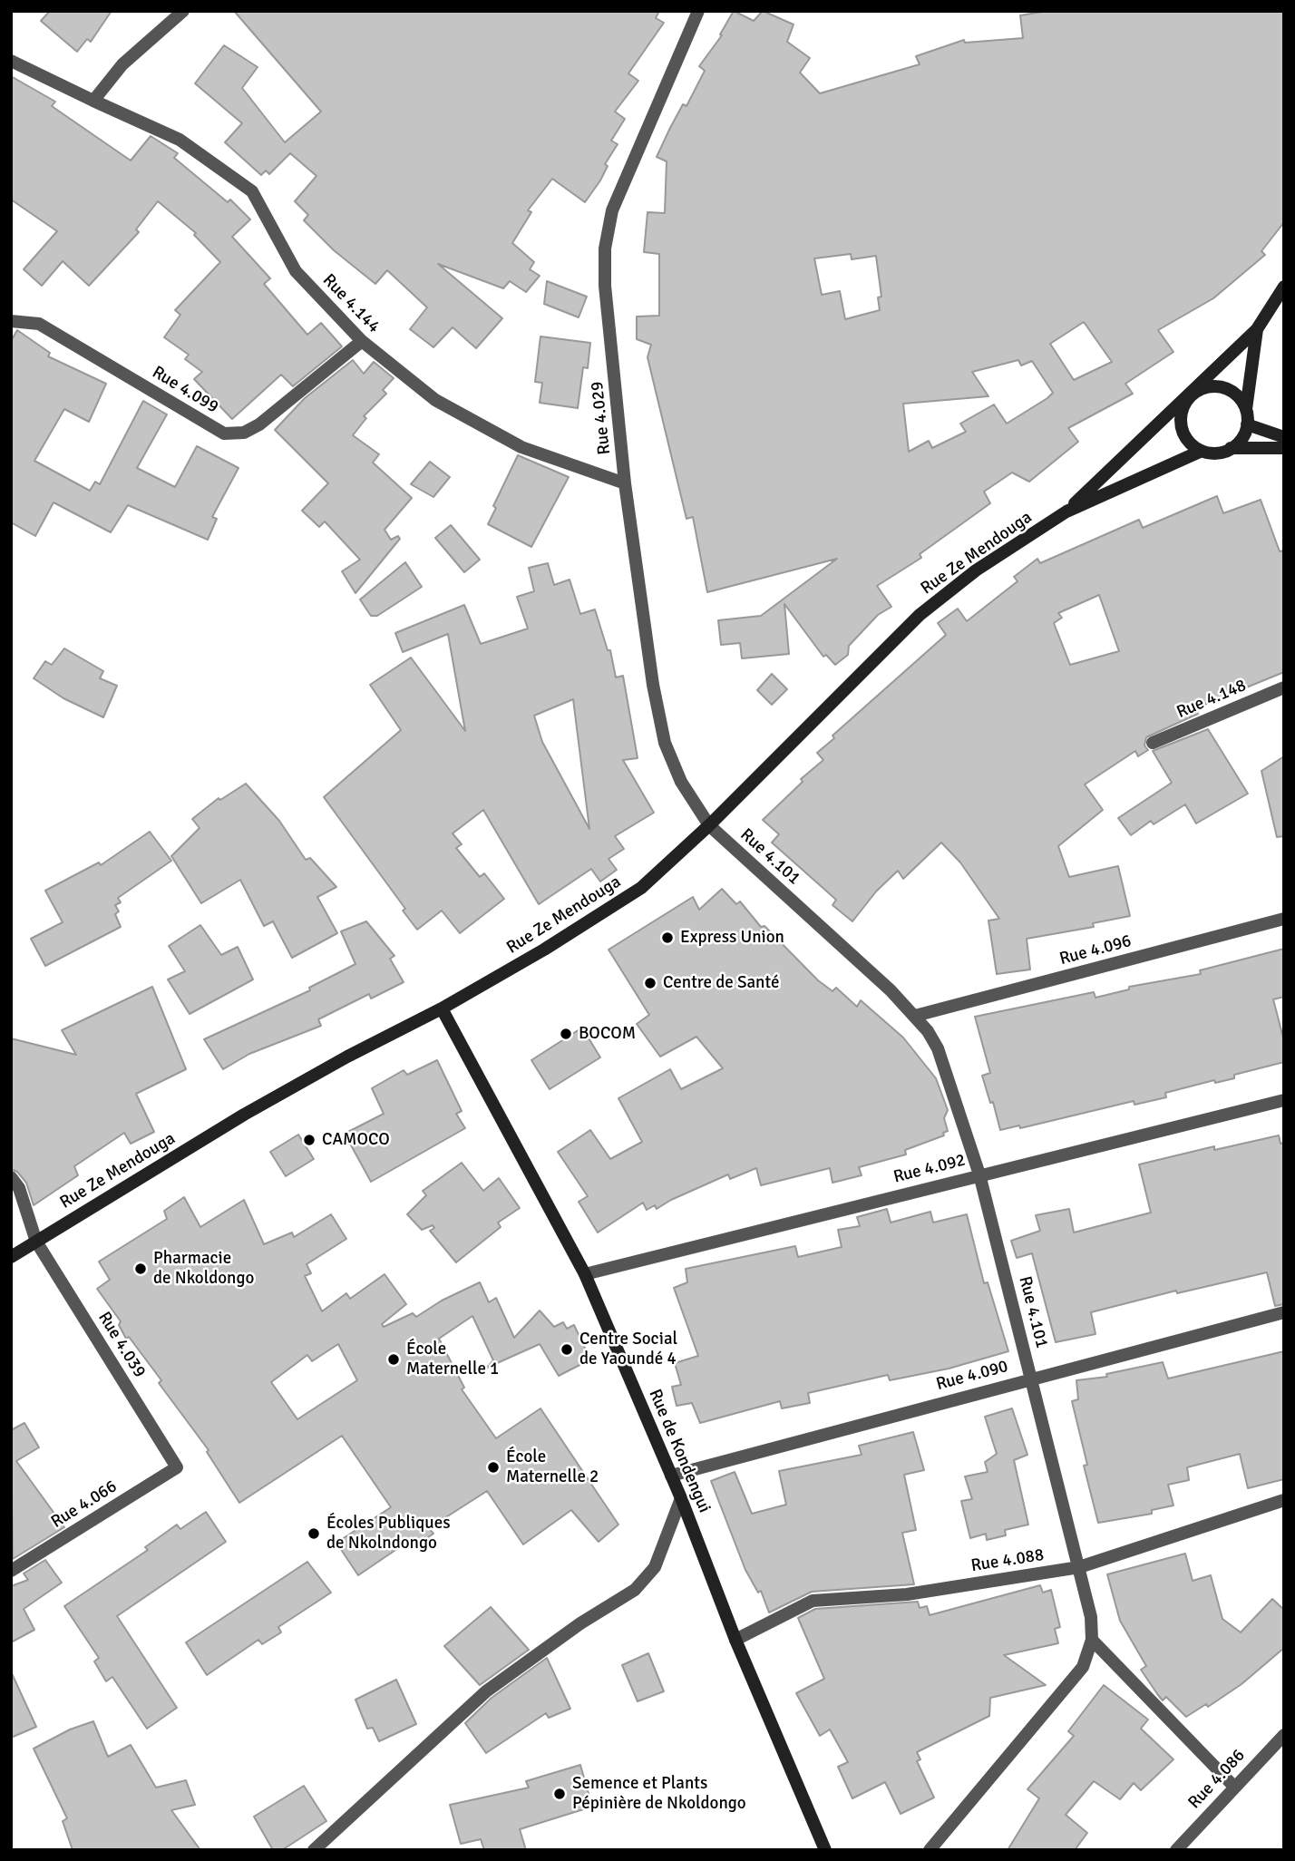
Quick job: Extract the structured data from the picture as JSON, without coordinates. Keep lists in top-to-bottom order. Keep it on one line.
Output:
{"streets":{"main road":["Rue Ze Mendouga","Rue de Kondengui"],"street":["Rue 4.144","Rue 4.099","Rue 4.029","Rue 4.148","Rue 4.101","Rue 4.096","Rue 4.092","Rue 4.039","Rue 4.090","Rue 4.066","Rue 4.088","Rue 4.086"]},"crossings":[["Rue 4.144","Rue 4.099"],["Rue 4.144","Rue 4.029"],["Rue 4.029","Rue Ze Mendouga"],["Rue 4.029","Rue 4.101"],["Rue Ze Mendouga","Rue 4.101"],["Rue Ze Mendouga","Rue 4.039"],["Rue Ze Mendouga","Rue de Kondengui"],["Rue 4.101","Rue 4.096"],["Rue 4.101","Rue 4.092"],["Rue 4.101","Rue 4.090"],["Rue 4.101","Rue 4.088"],["Rue 4.092","Rue de Kondengui"],["Rue 4.039","Rue 4.066"],["Rue 4.090","Rue de Kondengui"],["Rue de Kondengui","Rue 4.088"]],"places":["Express Union","Centre de Santé","BOCOM","CAMOCO","Pharmacie de Nkoldongo","Centre Social de Yaoundé 4","École Maternelle 1","École Maternelle 2","Écoles Publiques de Nkolndongo","Semence et Plants Pépinière de Nkoldongo"]}
